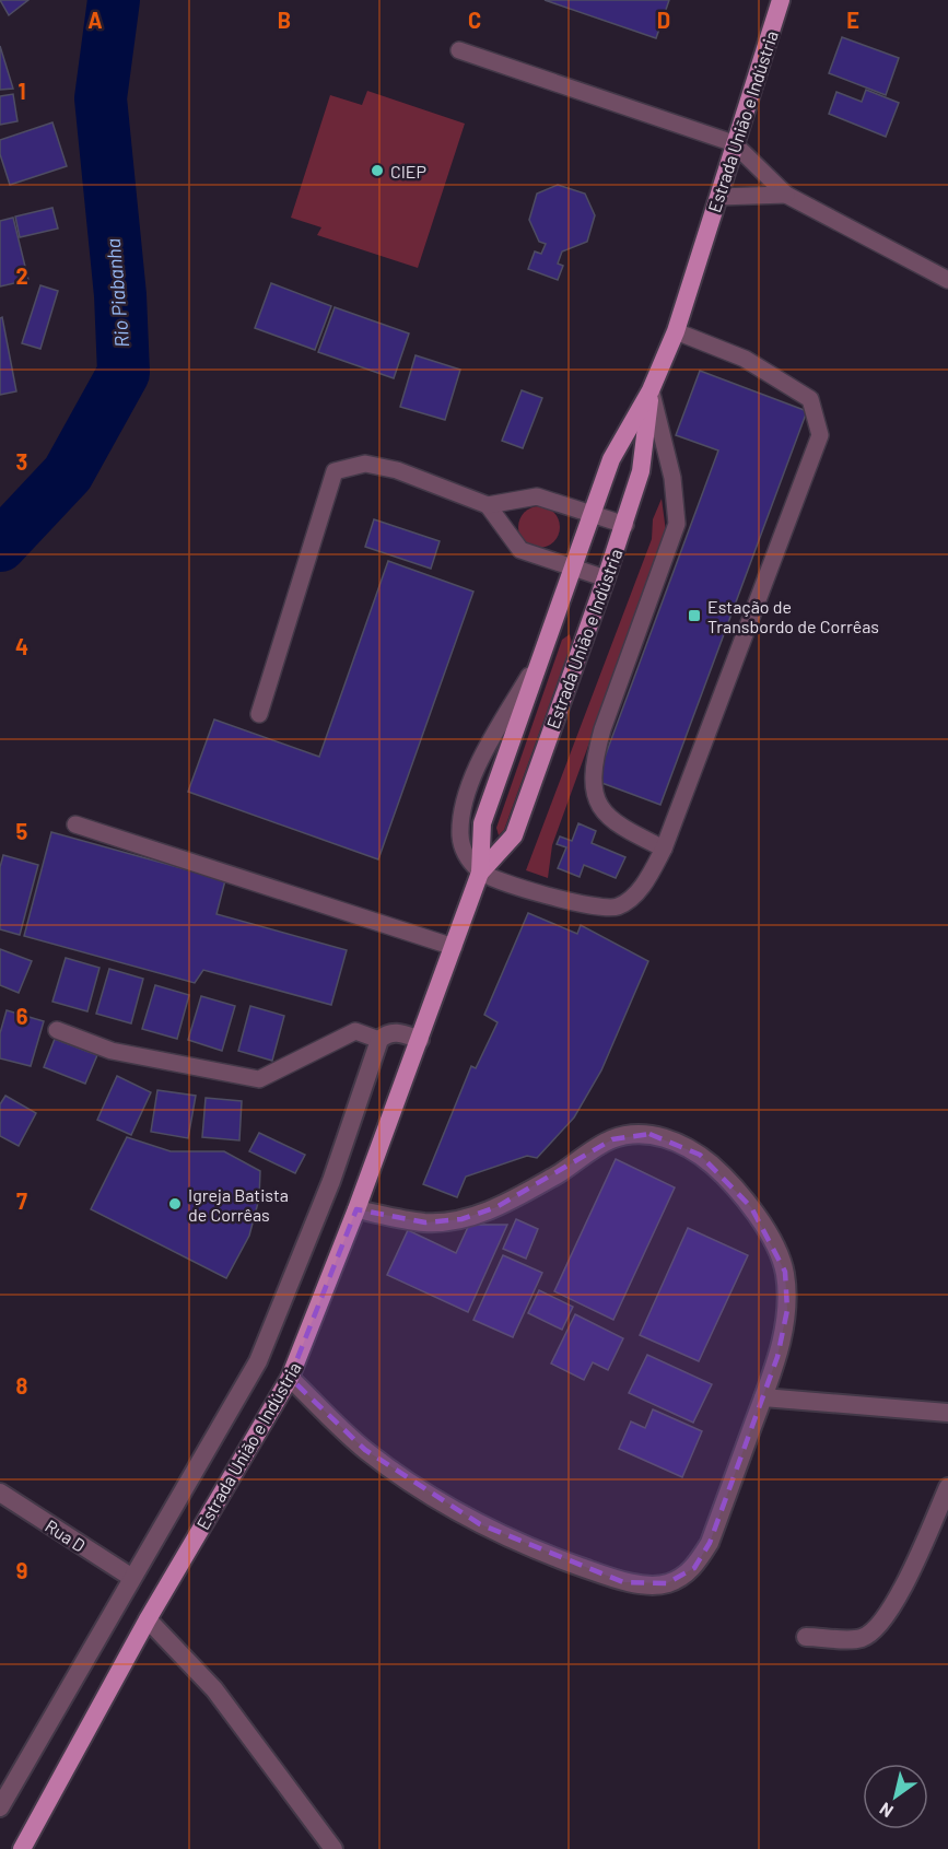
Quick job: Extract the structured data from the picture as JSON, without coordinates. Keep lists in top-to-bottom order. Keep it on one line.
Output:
{"streets":{"main road":["Estrada União e Indústria"],"street":["Rua D"]},"water":["Rio Piabanha"],"places":{"other":["CIEP","Igreja Batista de Corrêas"],"transit":["Estação de Transbordo de Corrêas"]},"north":"bottom left","grid":{"columns":["A","B","C","D","E"],"rows":["1","2","3","4","5","6","7","8","9"]}}
